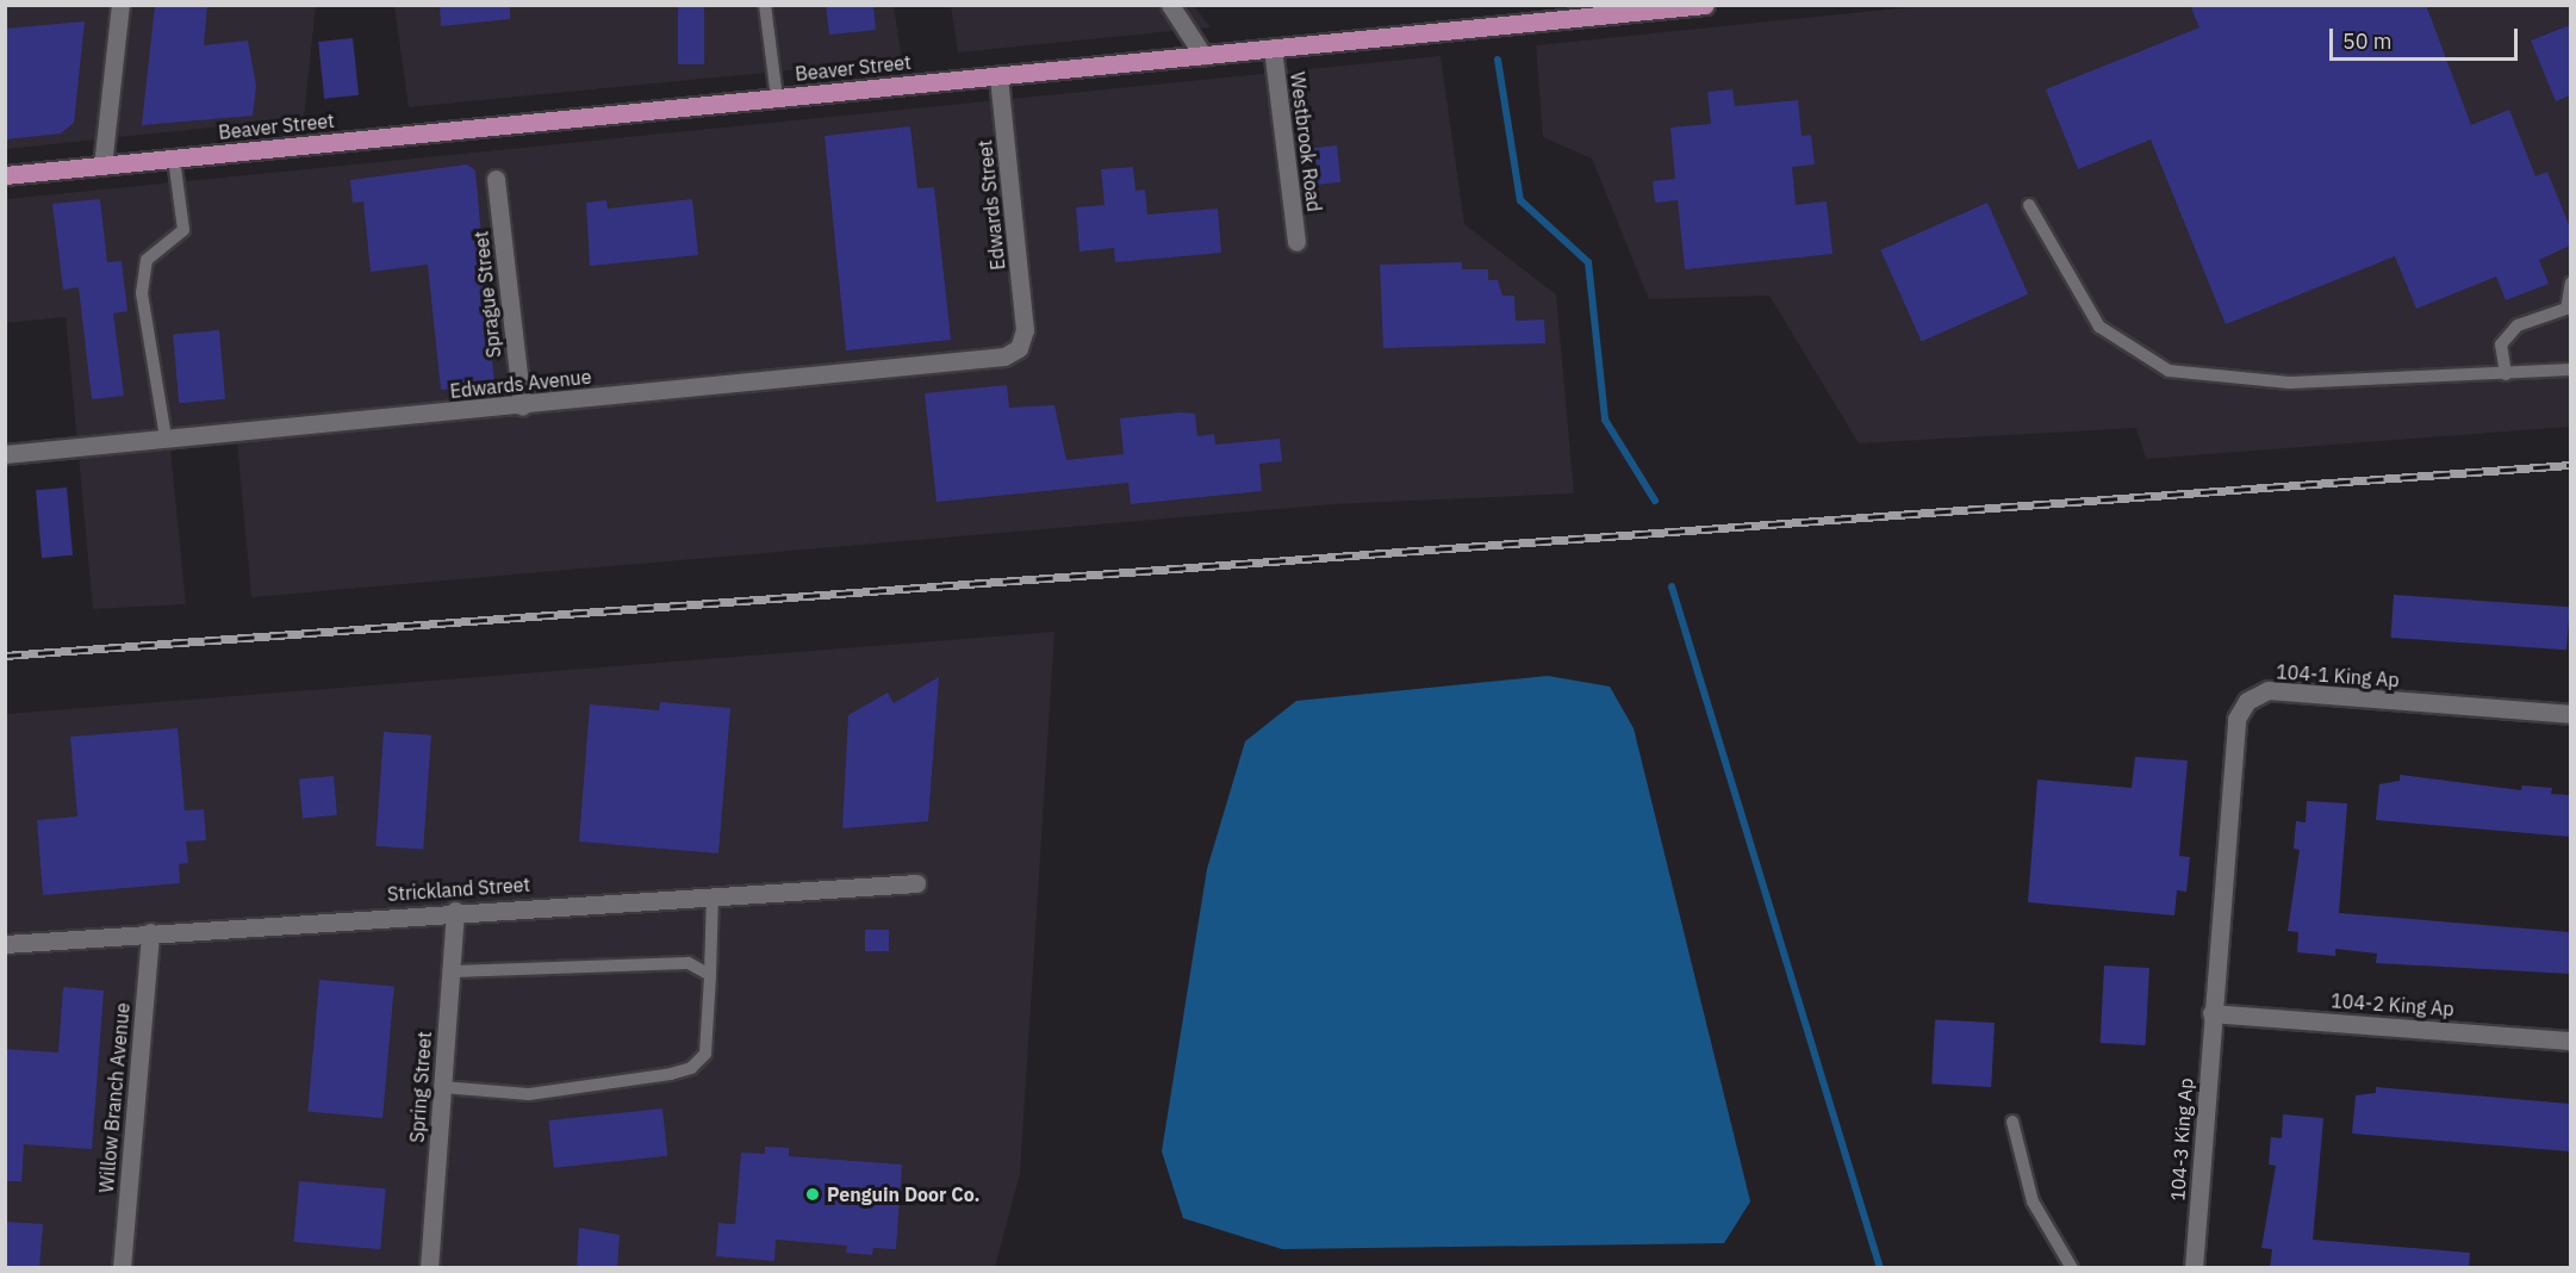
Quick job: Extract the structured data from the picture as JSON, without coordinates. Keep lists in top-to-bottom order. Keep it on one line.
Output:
{"streets":{"main road":["Beaver Street"],"street":["Westbrook Road","Edwards Street","Sprague Street","Edwards Avenue","104-1 King Ap","Strickland Street","104-2 King Ap","Spring Street","Willow Branch Avenue","104-3 King Ap"]},"crossings":[["Beaver Street","Westbrook Road"],["Beaver Street","Edwards Street"],["Edwards Street","Edwards Avenue"],["Sprague Street","Edwards Avenue"],["104-1 King Ap","104-2 King Ap"],["104-1 King Ap","104-3 King Ap"],["Strickland Street","Spring Street"],["Strickland Street","Willow Branch Avenue"],["104-2 King Ap","104-3 King Ap"]],"places":["Penguin Door Co."],"scale_bar":"50 m"}
